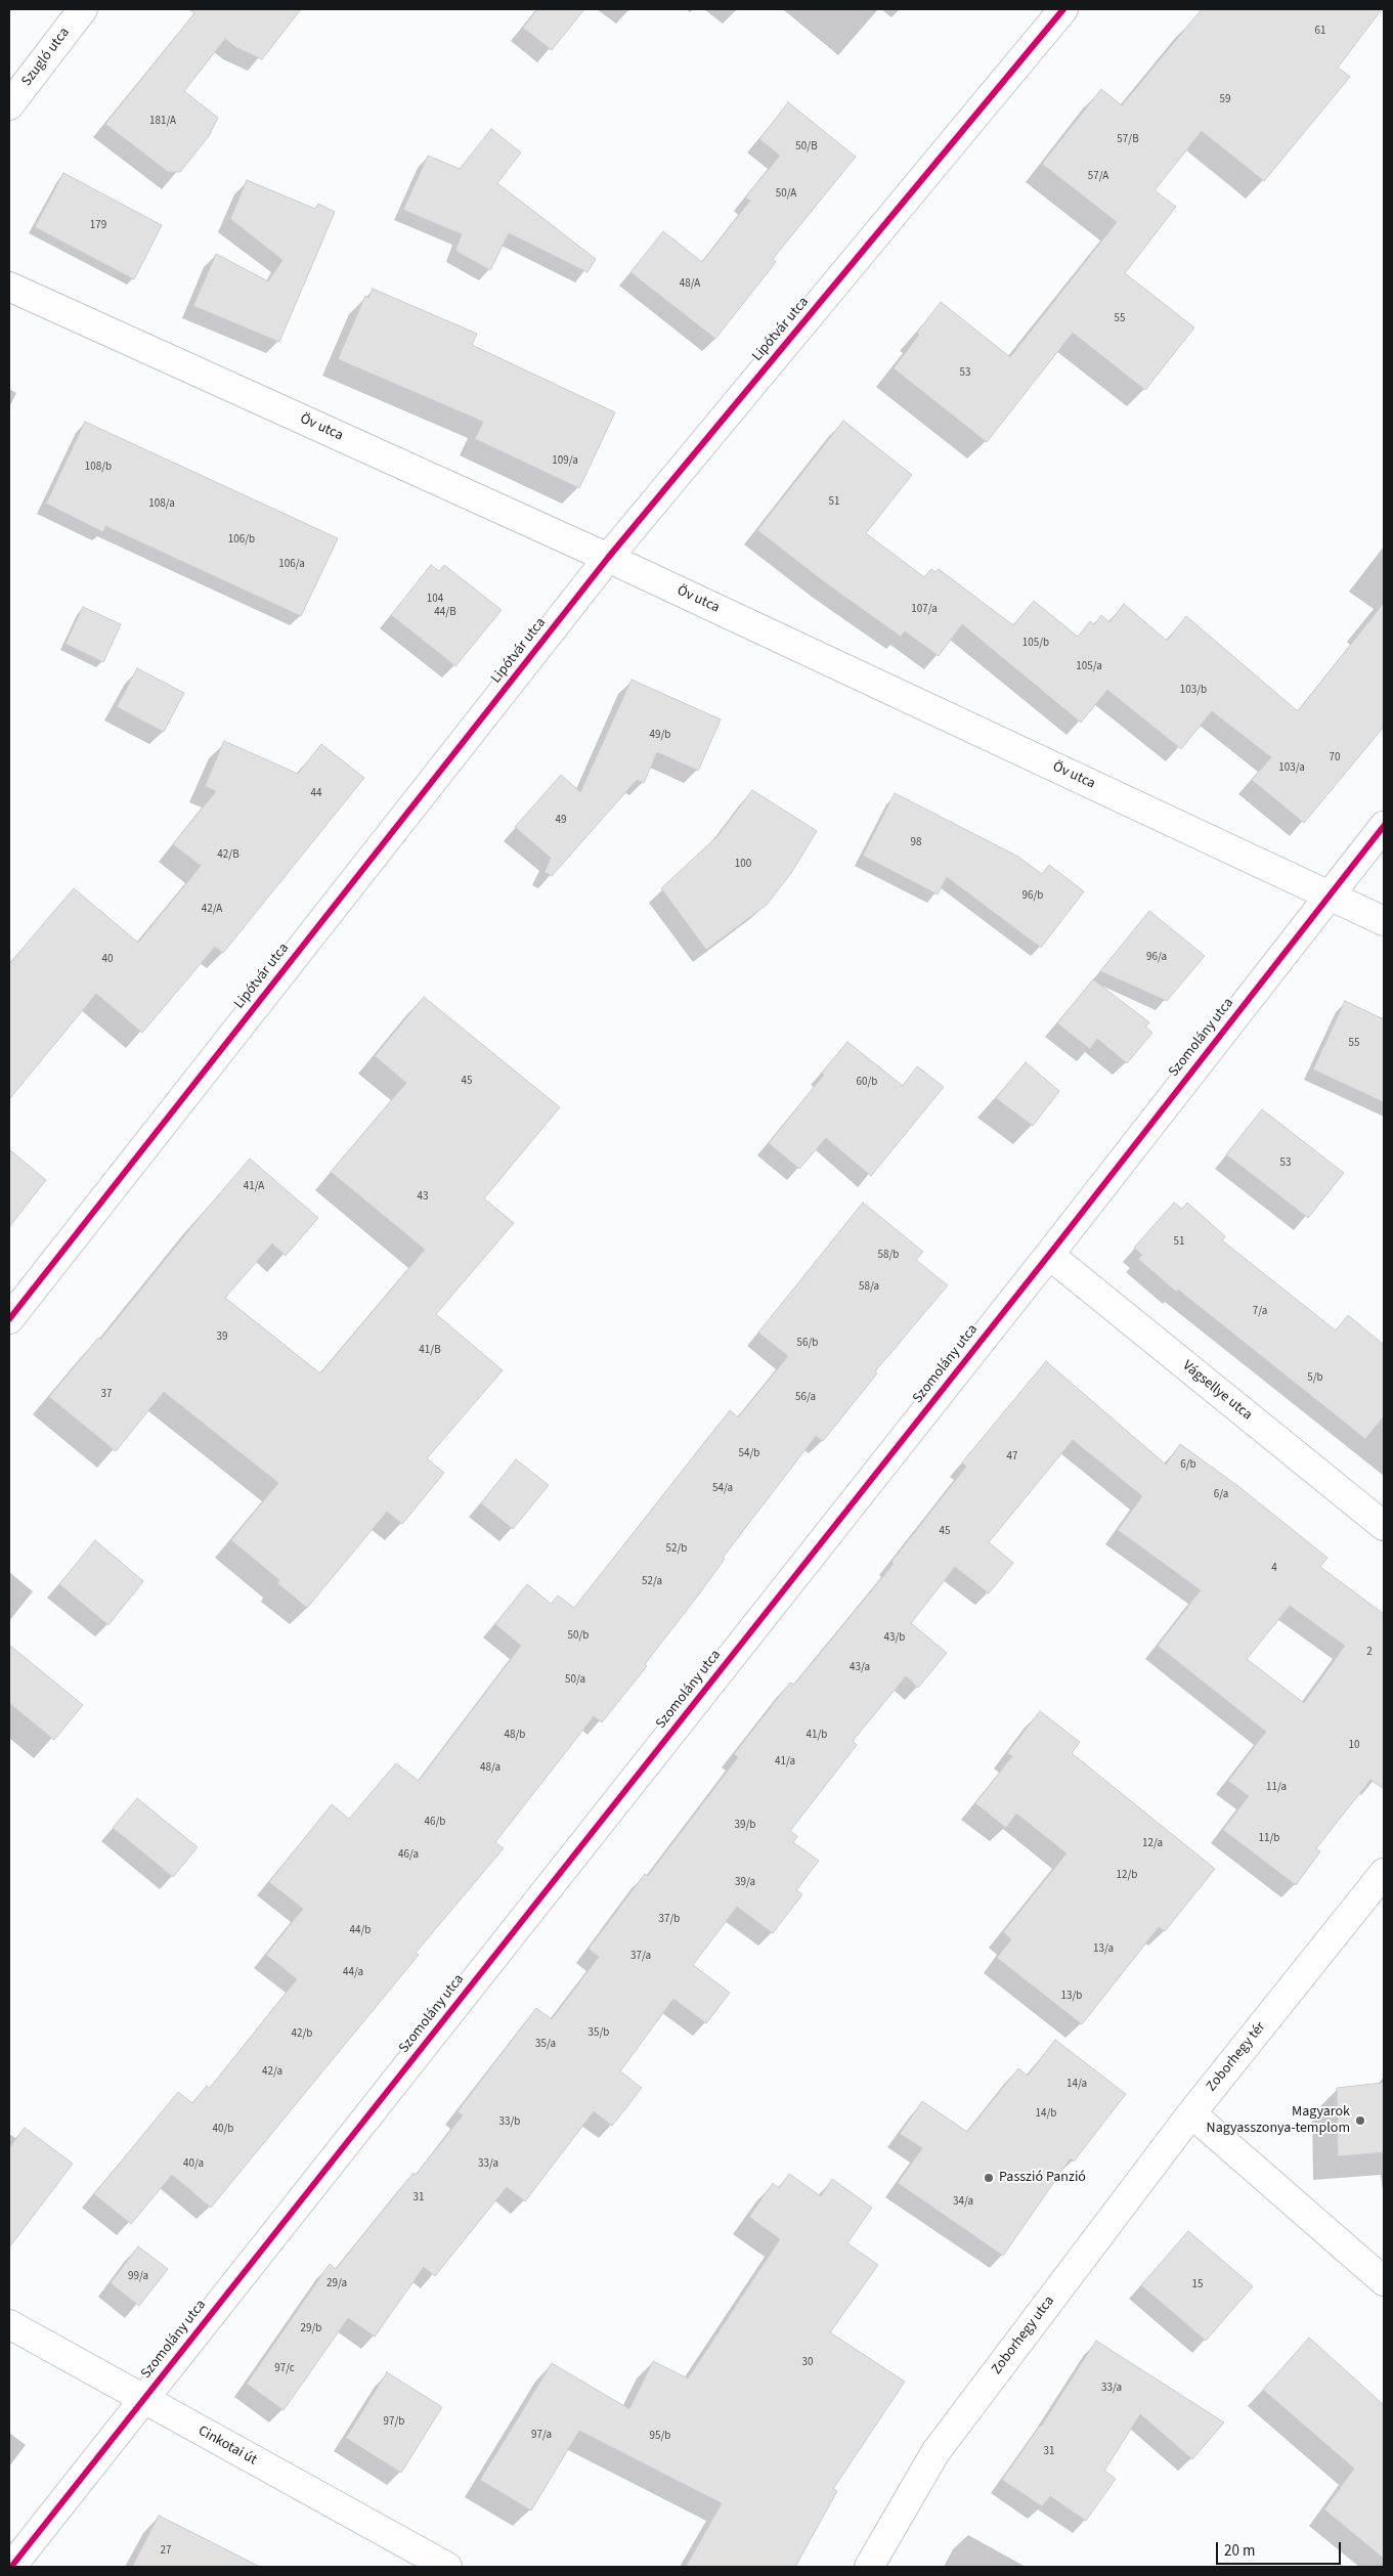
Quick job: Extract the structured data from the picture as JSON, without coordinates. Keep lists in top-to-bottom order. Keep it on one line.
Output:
{"streets":{"street":["Szugló utca","Lipótvár utca","Öv utca","Szomolány utca","Vágsellye utca","Zoborhegy tér","Zoborhegy utca","Cinkotai út"]},"crossings":[["Lipótvár utca","Öv utca"],["Öv utca","Szomolány utca"],["Szomolány utca","Vágsellye utca"],["Szomolány utca","Cinkotai út"],["Zoborhegy tér","Zoborhegy utca"]],"places":["Magyarok Nagyasszonya-templom","Passzió Panzió"],"house_numbers":["61","59","181/A","57/B","50/B","57/A","50/A","179","48/A","55","53","109/a","108/b","51","108/a","106/b","106/a","104","107/a","44/B","105/b","105/a","103/b","49/b","70","103/a","44","49","98","42/B","100","96/b","42/A","96/a","40","55","45","60/b","53","41/A","43","51","58/b","58/a","7/a","39","56/b","41/B","5/b","37","56/a","54/b","47","6/b","54/a","6/a","45","52/b","4","52/a","50/b","43/b","2","43/a","50/a","48/b","41/b","10","41/a","48/a","11/a","46/b","39/b","11/b","12/a","46/a","12/b","39/a","37/b","44/b","13/a","37/a","44/a","13/b","35/b","42/b","35/a","42/a","14/a","14/b","33/b","40/b","40/a","33/a","31","34/a","99/a","29/a","15","29/b","30","97/c","33/a","97/b","97/a","95/b","31","27"],"scale_bar":"20 m"}
